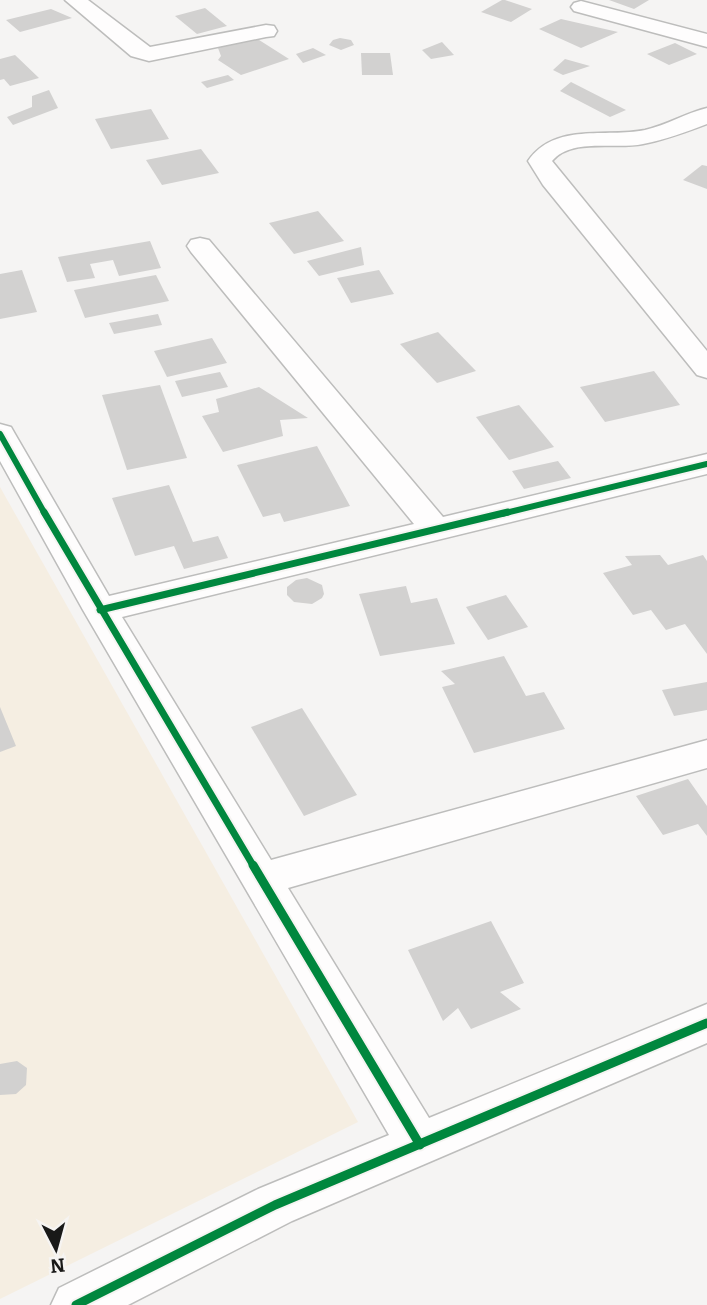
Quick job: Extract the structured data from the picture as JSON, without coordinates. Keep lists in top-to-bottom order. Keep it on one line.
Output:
{"north":"bottom"}
